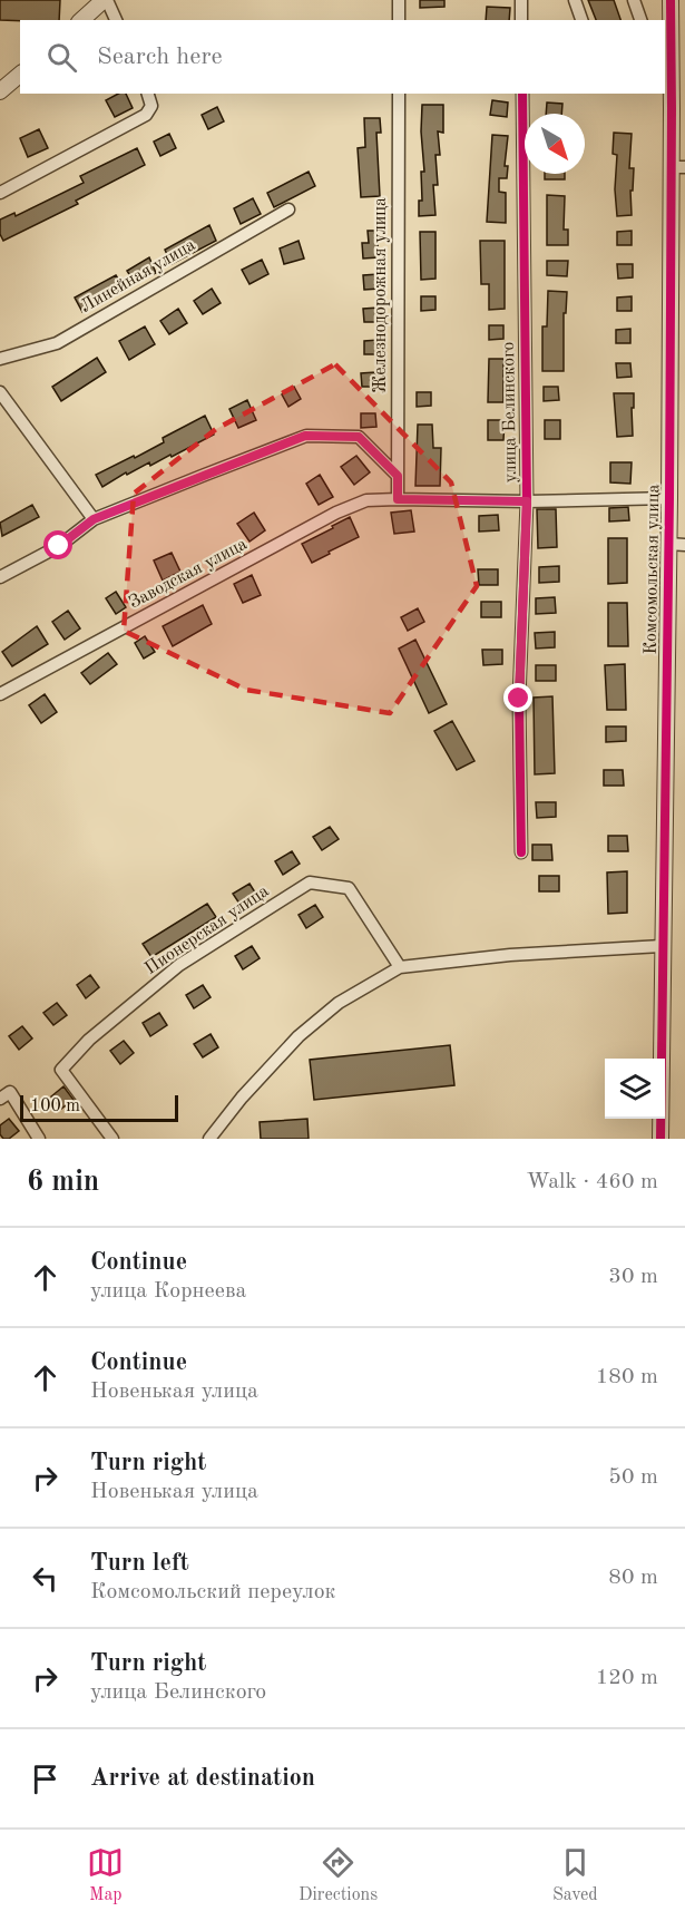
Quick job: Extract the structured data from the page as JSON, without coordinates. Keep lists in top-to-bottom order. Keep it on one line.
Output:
{"streets":{"street":["Линейная улица","Железнодорожная улица","улица Белинского","Комсомольская улица","Заводская улица","Пионерская улица"]},"crossings":[["Железнодорожная улица","Заводская улица"],["улица Белинского","Заводская улица"],["Комсомольская улица","Заводская улица"]],"scale_bar":"100 m","north":"bottom right","page":{"search":"Search here","scale":"100 m","heading":["6 min","Walk · 460 m"],"list":[["Continue","улица Корнеева","30 m"],["Continue","Новенькая улица","180 m"],["Turn right","Новенькая улица","50 m"],["Turn left","Комсомольский переулок","80 m"],["Turn right","улица Белинского","120 m"],"Arrive at destination"],"nav":["Map","Directions","Saved"]}}
